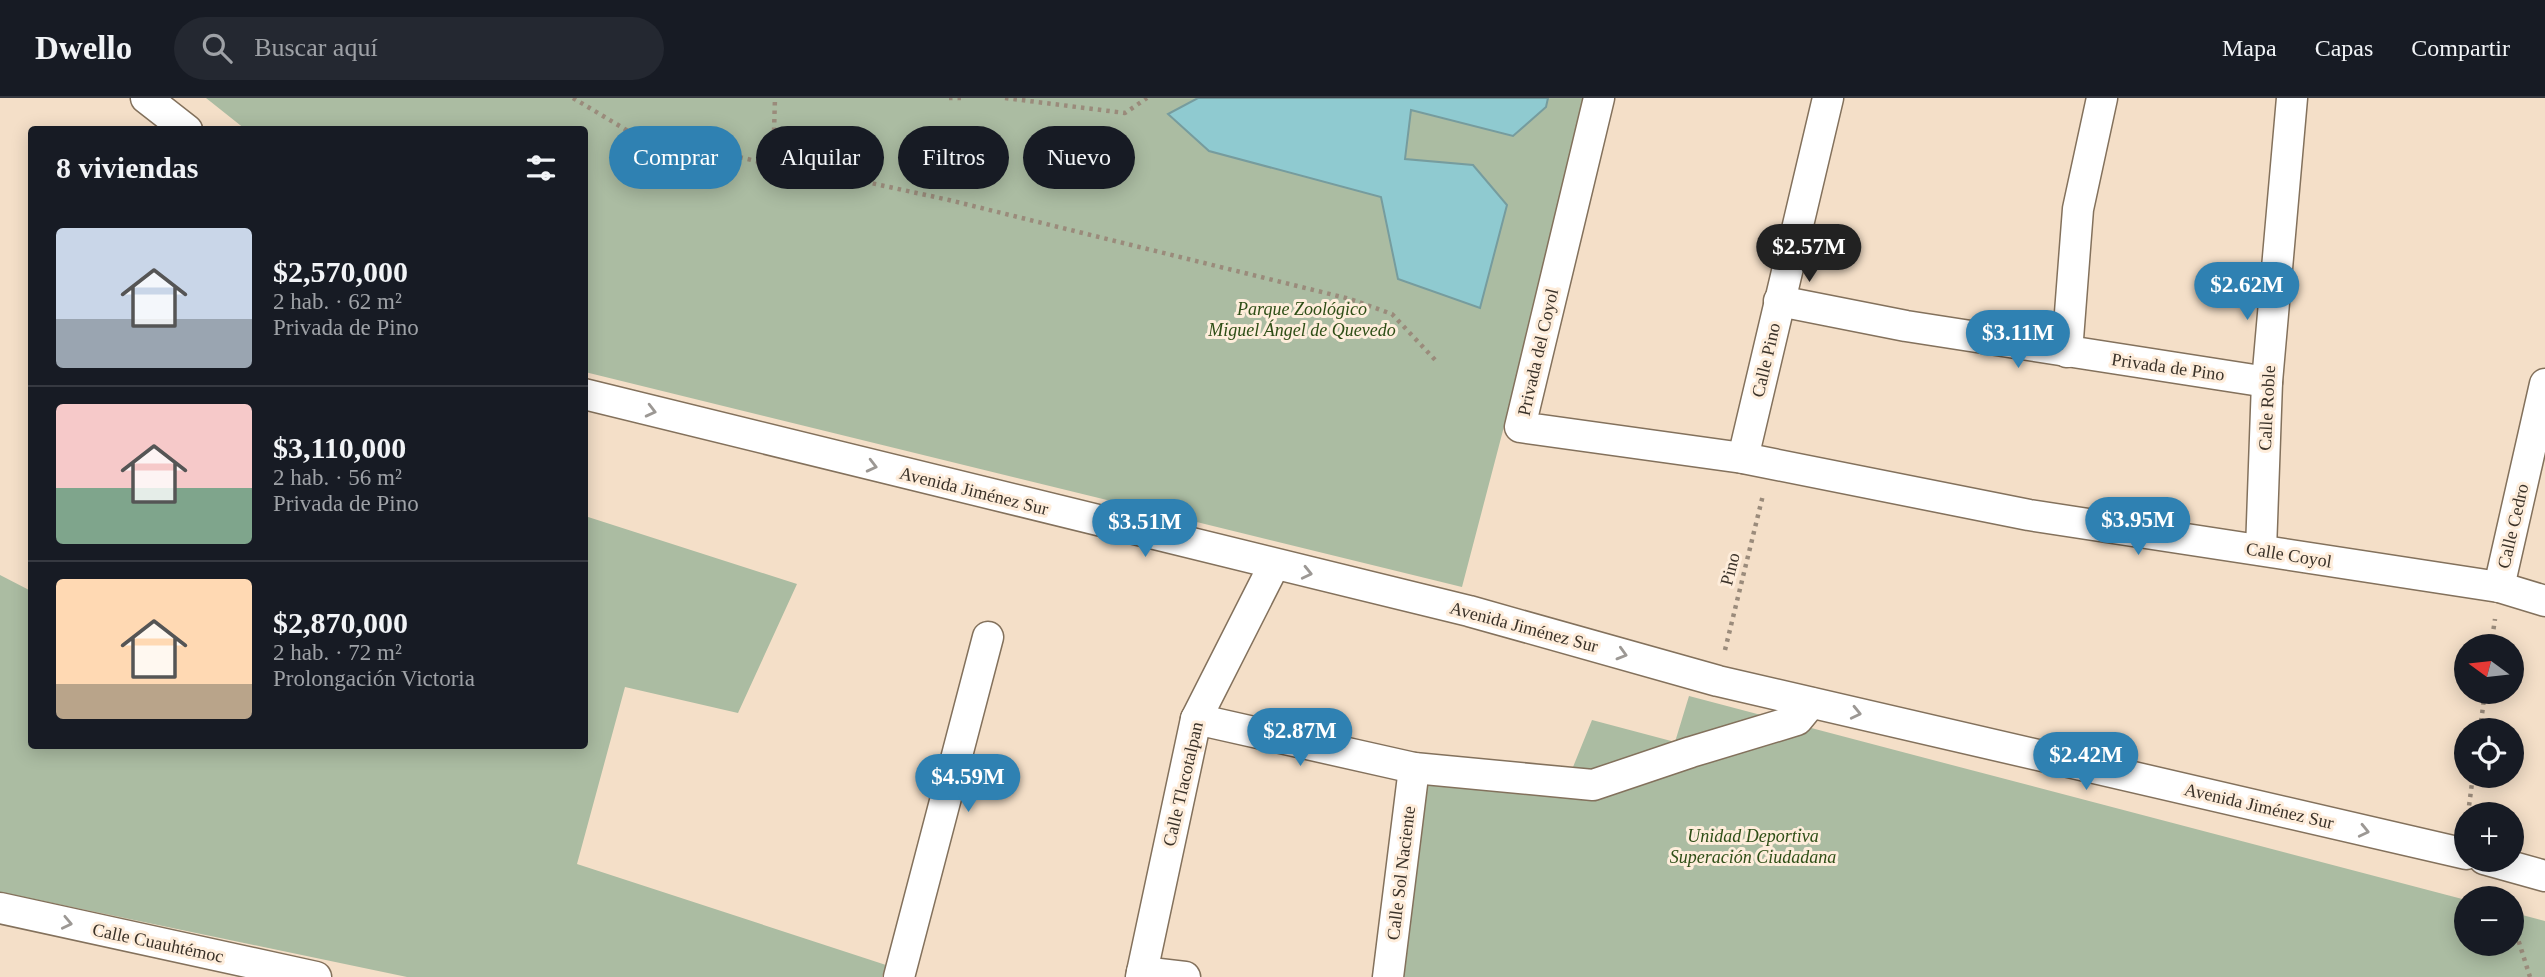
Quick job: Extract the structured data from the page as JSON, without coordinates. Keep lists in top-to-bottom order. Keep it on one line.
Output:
{"streets":{"street":["Privada del Coyol","Calle Pino","Privada de Pino","Calle Roble","Avenida Jiménez Sur","Calle Cedro","Calle Coyol","Calle Tlacotalpan","Calle Sol Naciente","Calle Cuauhtémoc"],"path":["Pino"]},"crossings":[["Privada del Coyol","Calle Pino"],["Privada del Coyol","Calle Coyol"],["Privada del Coyol","Pino"],["Calle Pino","Privada de Pino"],["Calle Pino","Calle Coyol"],["Calle Pino","Pino"],["Privada de Pino","Calle Roble"],["Calle Roble","Calle Coyol"],["Avenida Jiménez Sur","Pino"],["Avenida Jiménez Sur","Calle Tlacotalpan"],["Calle Cedro","Calle Coyol"],["Calle Coyol","Pino"]],"one_way":["Avenida Jiménez Sur","Calle Cuauhtémoc"],"parks":["Parque Zoológico Miguel Ángel de Quevedo","Unidad Deportiva Superación Ciudadana"],"north":"left","page":{"header":"Dwello","search":"Buscar aquí","nav":["Mapa","Capas","Compartir"],"chip":["Comprar","Alquilar","Filtros","Nuevo"],"heading":"8 viviendas","list":[{"name":"$2,570,000","note":"2 hab. · 62 m² · Privada de Pino"},{"name":"$3,110,000","note":"2 hab. · 56 m² · Privada de Pino"},{"name":"$2,870,000","note":"2 hab. · 72 m² · Prolongación Victoria"}],"price":["$2.57M","$2.62M","$3.11M","$3.95M","$3.51M","$2.87M","$2.42M","$4.59M"],"map_buttons":["+","−"]}}
